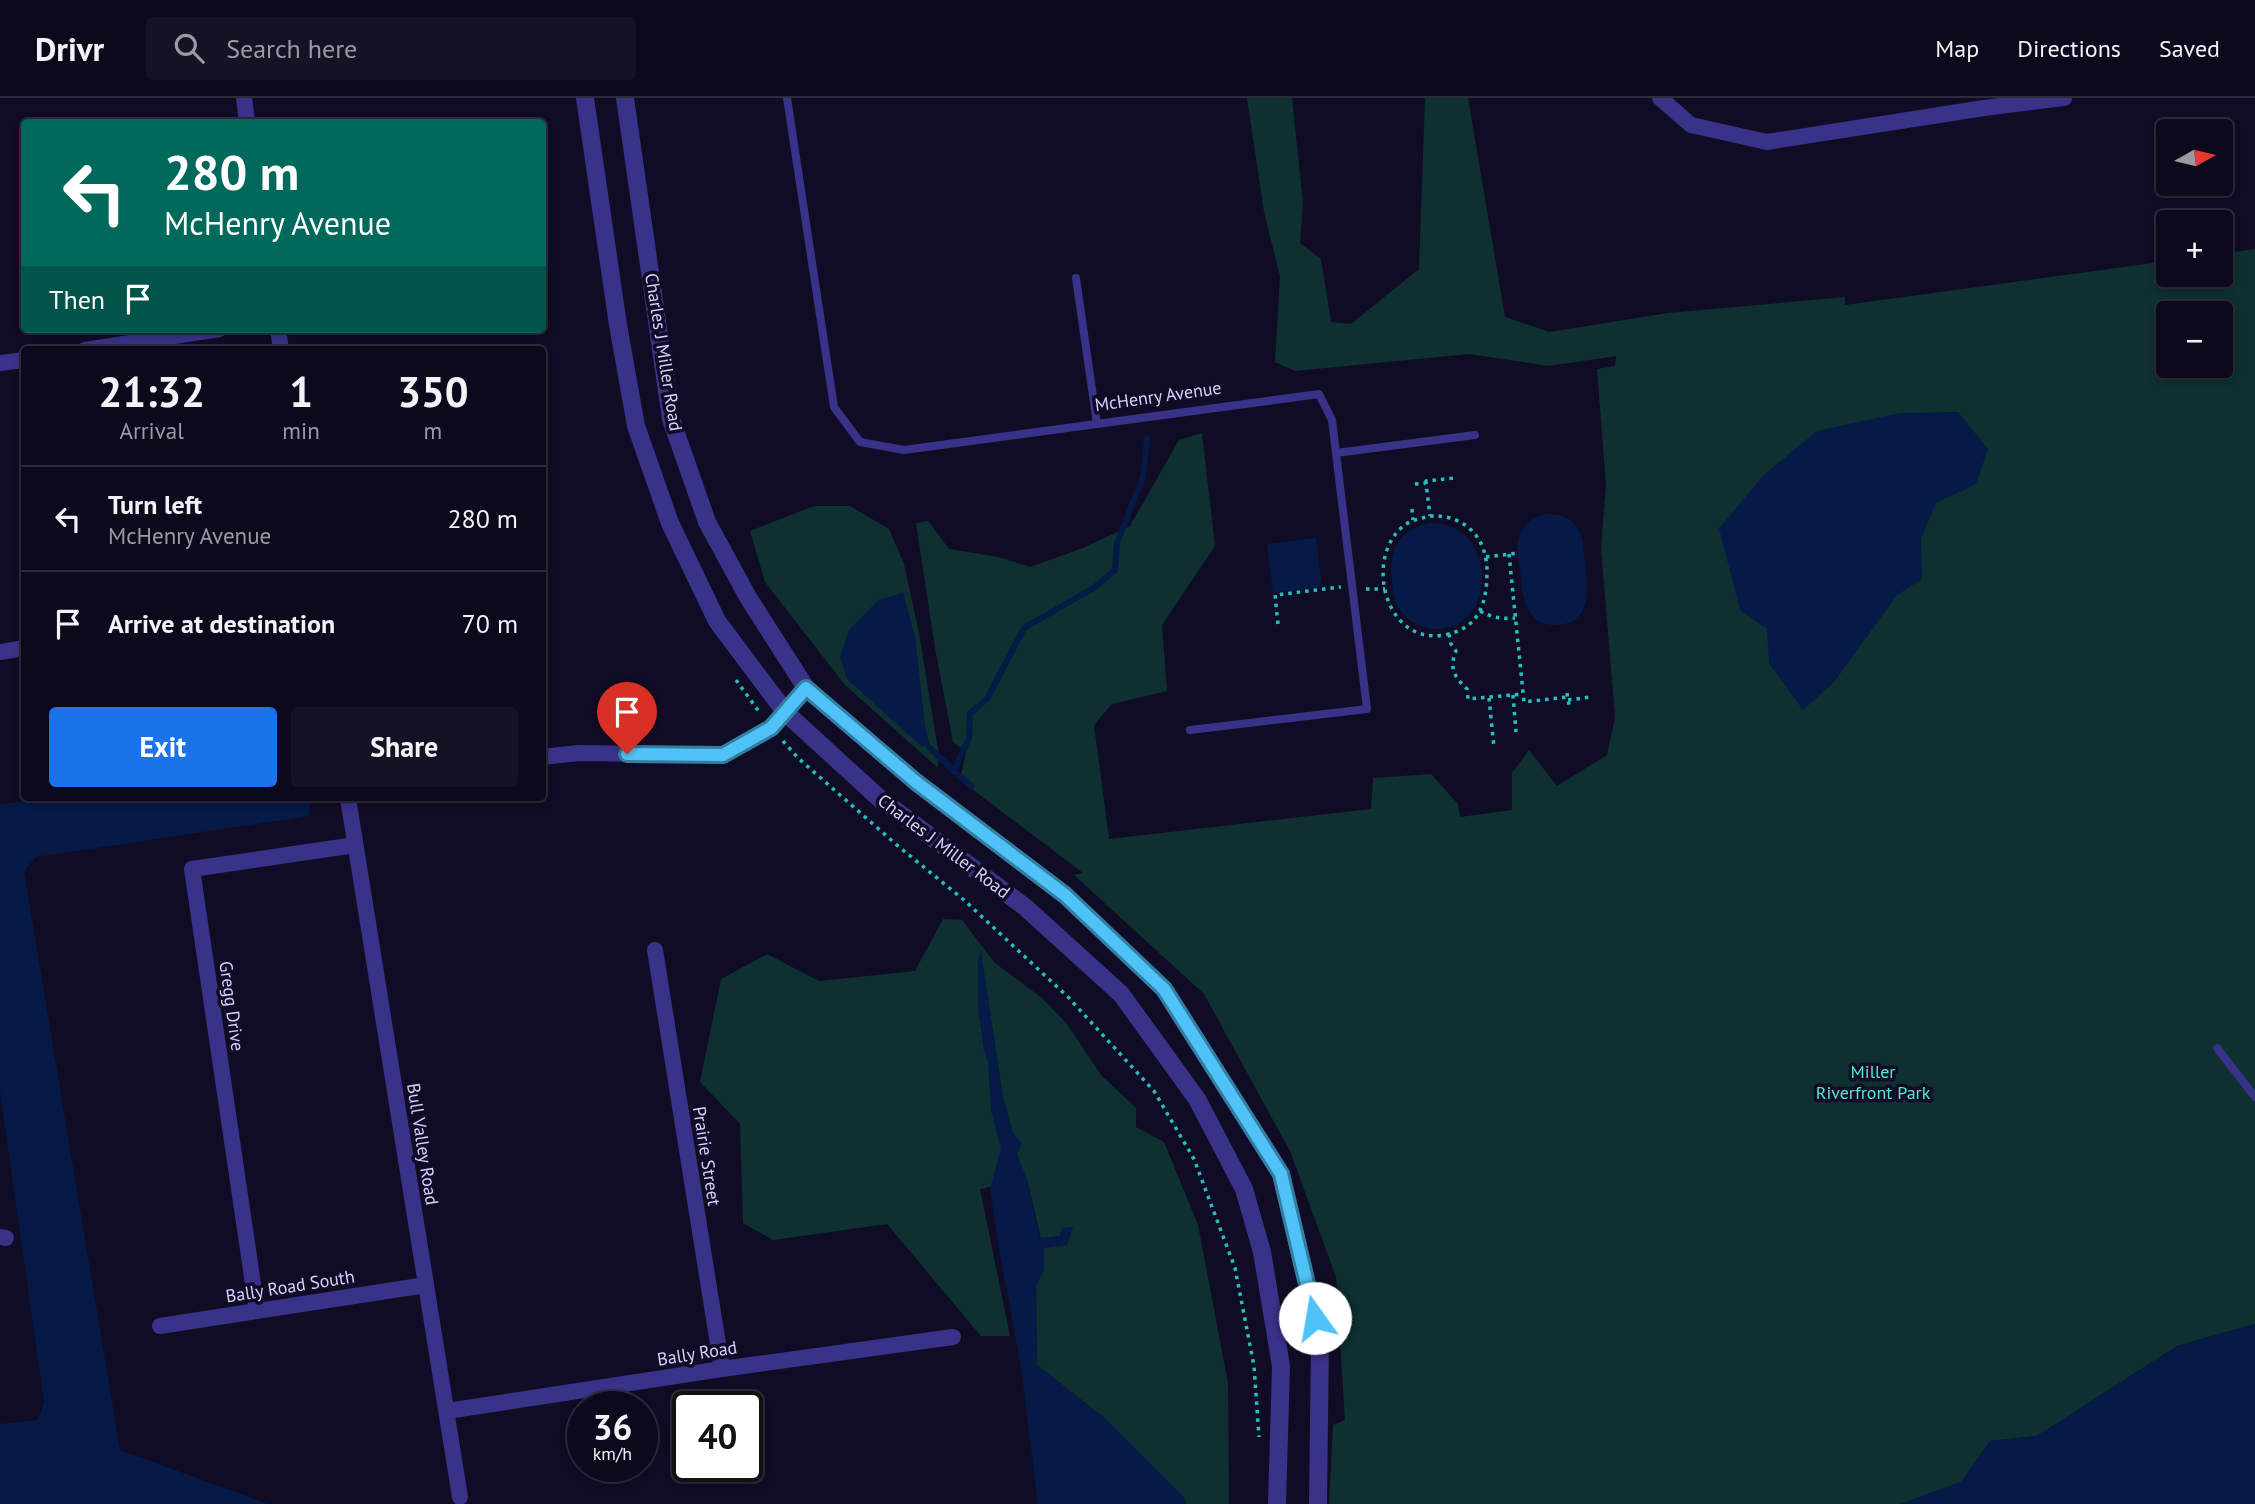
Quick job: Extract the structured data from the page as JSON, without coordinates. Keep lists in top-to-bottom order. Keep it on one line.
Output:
{"streets":{"street":["Charles J Miller Road","Gregg Drive","Bull Valley Road","Prairie Street","Bally Road South","Bally Road"],"lane":["McHenry Avenue"]},"crossings":[["Gregg Drive","Bull Valley Road"],["Gregg Drive","Bally Road South"],["Bull Valley Road","Bally Road South"],["Bull Valley Road","Bally Road"],["Prairie Street","Bally Road"]],"parks":["Miller Riverfront Park"],"north":"right","page":{"header":"Drivr","search":"Search here","nav":["Map","Directions","Saved"],"map_buttons":["+","−"],"turn":["280 m","McHenry Avenue"],"then":"Then","eta":["21:32","Arrival","1","min","350","m"],"list":[{"name":"Turn left","note":"McHenry Avenue","value":"280 m"},{"name":"Arrive at destination","value":"70 m"}],"buttons":["Exit","Share"],"speed":"36 km/h","limit":"40"}}
